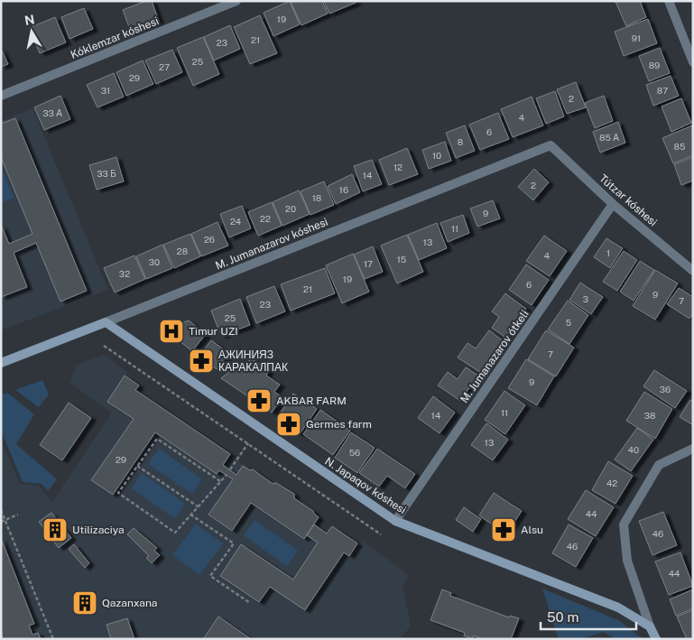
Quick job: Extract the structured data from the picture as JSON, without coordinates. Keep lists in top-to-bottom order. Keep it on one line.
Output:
{"streets":{"main road":["M. Jumanazarov kóshesi","N. Japaqov kóshesi"],"street":["Kóklemzar kóshesi","Tútzar kóshesi","M. Jumanazarov ótkeli"]},"crossings":[["Tútzar kóshesi","M. Jumanazarov kóshesi"],["Tútzar kóshesi","M. Jumanazarov ótkeli"],["M. Jumanazarov kóshesi","N. Japaqov kóshesi"],["M. Jumanazarov ótkeli","N. Japaqov kóshesi"]],"places":{"hospital":["Timur UZI"],"pharmacy":["АЖИНИЯЗ КАРАКАЛПАК","AKBAR FARM","Germes farm","Alsu"],"building":["Utilizaciya","Qazanxana"]},"house_numbers":["19","91","21","23","25","89","27","29","31","87","2","33 А","4","6","85 А","8","85","10","12","33 Б","14","2","16","18","20","9","22","24","11","26","13","28","1","4","15","30","17","32","19","6","21","9","3","7","23","25","5","7","9","36","11","14","38","13","40","56","29","42","44","46","46","44"],"scale_bar":"50 m","north":"top"}
